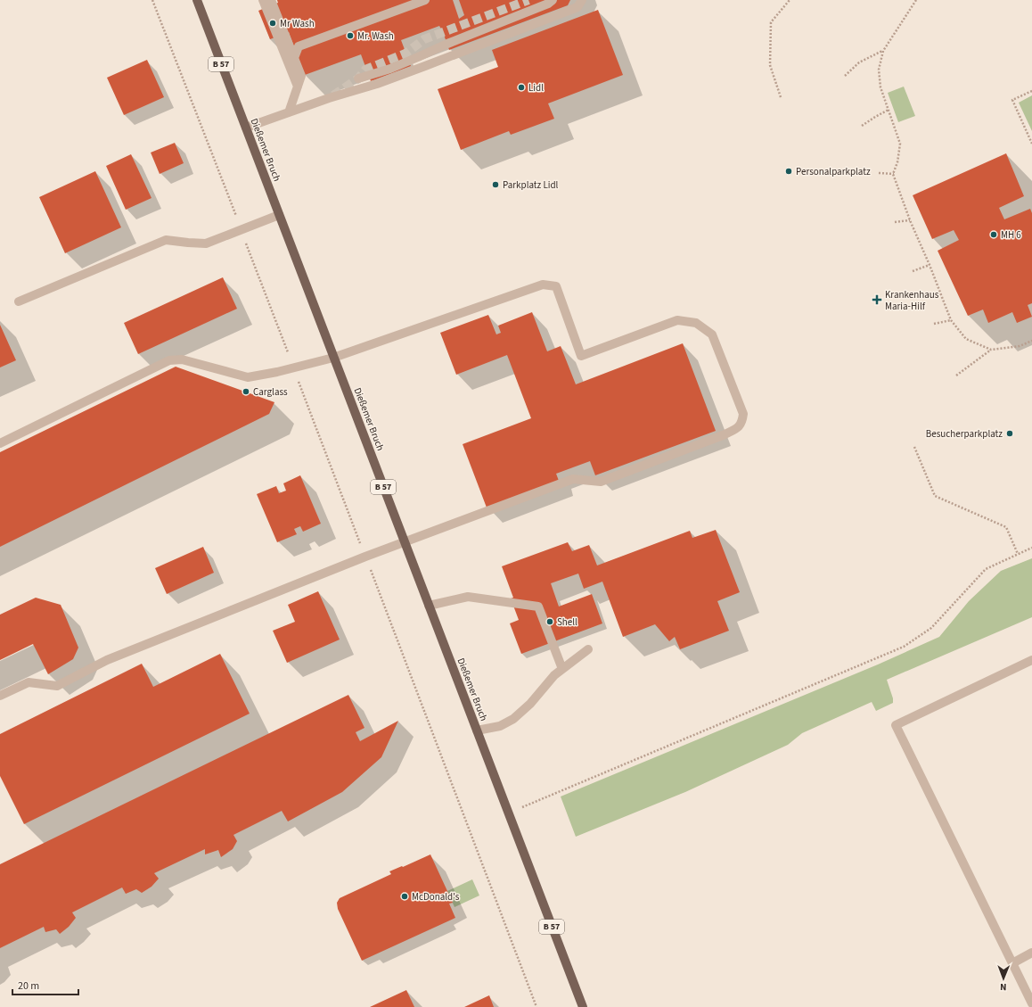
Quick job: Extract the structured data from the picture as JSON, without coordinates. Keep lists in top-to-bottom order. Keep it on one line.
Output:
{"streets":{"main road":["B 57","Dießemer Bruch"]},"places":{"other":["Mr Wash","Mr. Wash","Lidl","Personalparkplatz","Parkplatz Lidl","MH 6","Carglass","Besucherparkplatz","Shell","McDonald's"],"health":["Krankenhaus Maria-Hilf"]},"scale_bar":"20 m","north":"bottom"}
